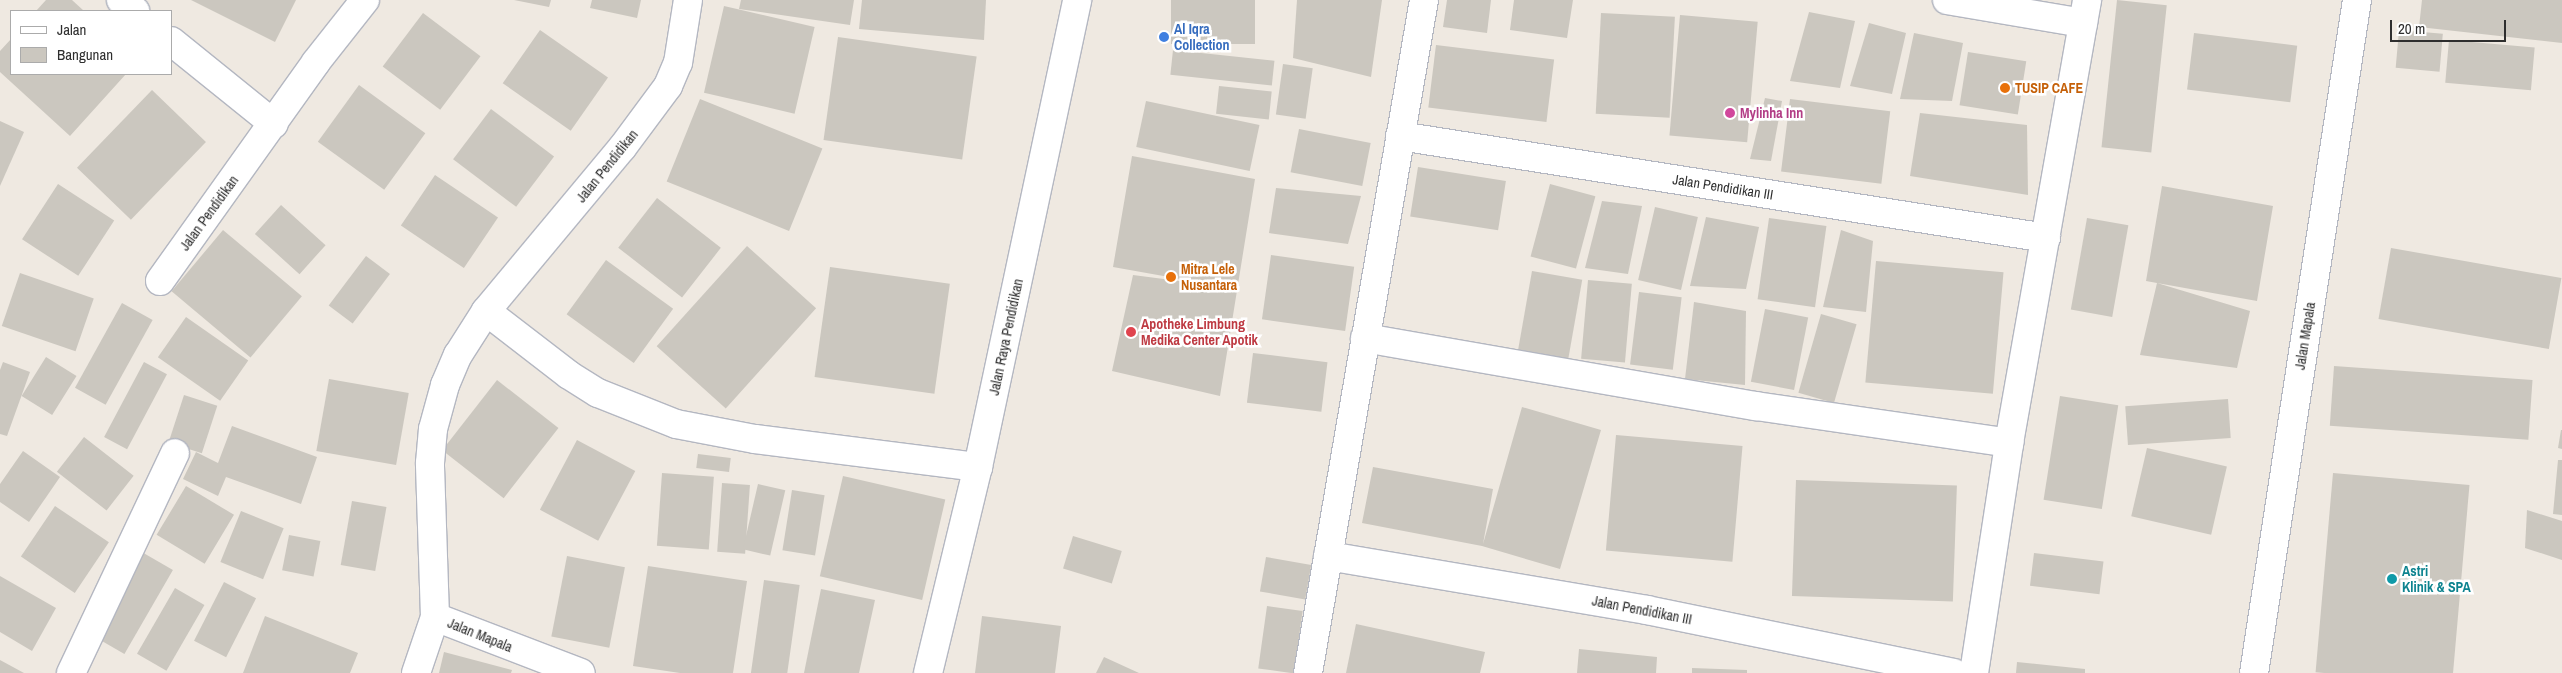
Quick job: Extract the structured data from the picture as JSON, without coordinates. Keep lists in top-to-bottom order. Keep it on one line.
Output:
{"streets":{"street":["Jalan Pendidikan","Jalan Pendidikan III","Jalan Mapala","Jalan Raya Pendidikan"]},"crossings":[["Jalan Pendidikan","Jalan Mapala"]],"places":["Al Iqra Collection","TUSIP CAFE","Mylinha Inn","Mitra Lele Nusantara","Apotheke Limbung Medika Center Apotik","Astri Klinik & SPA"],"legend":["Jalan","Bangunan"],"scale_bar":"20 m"}
